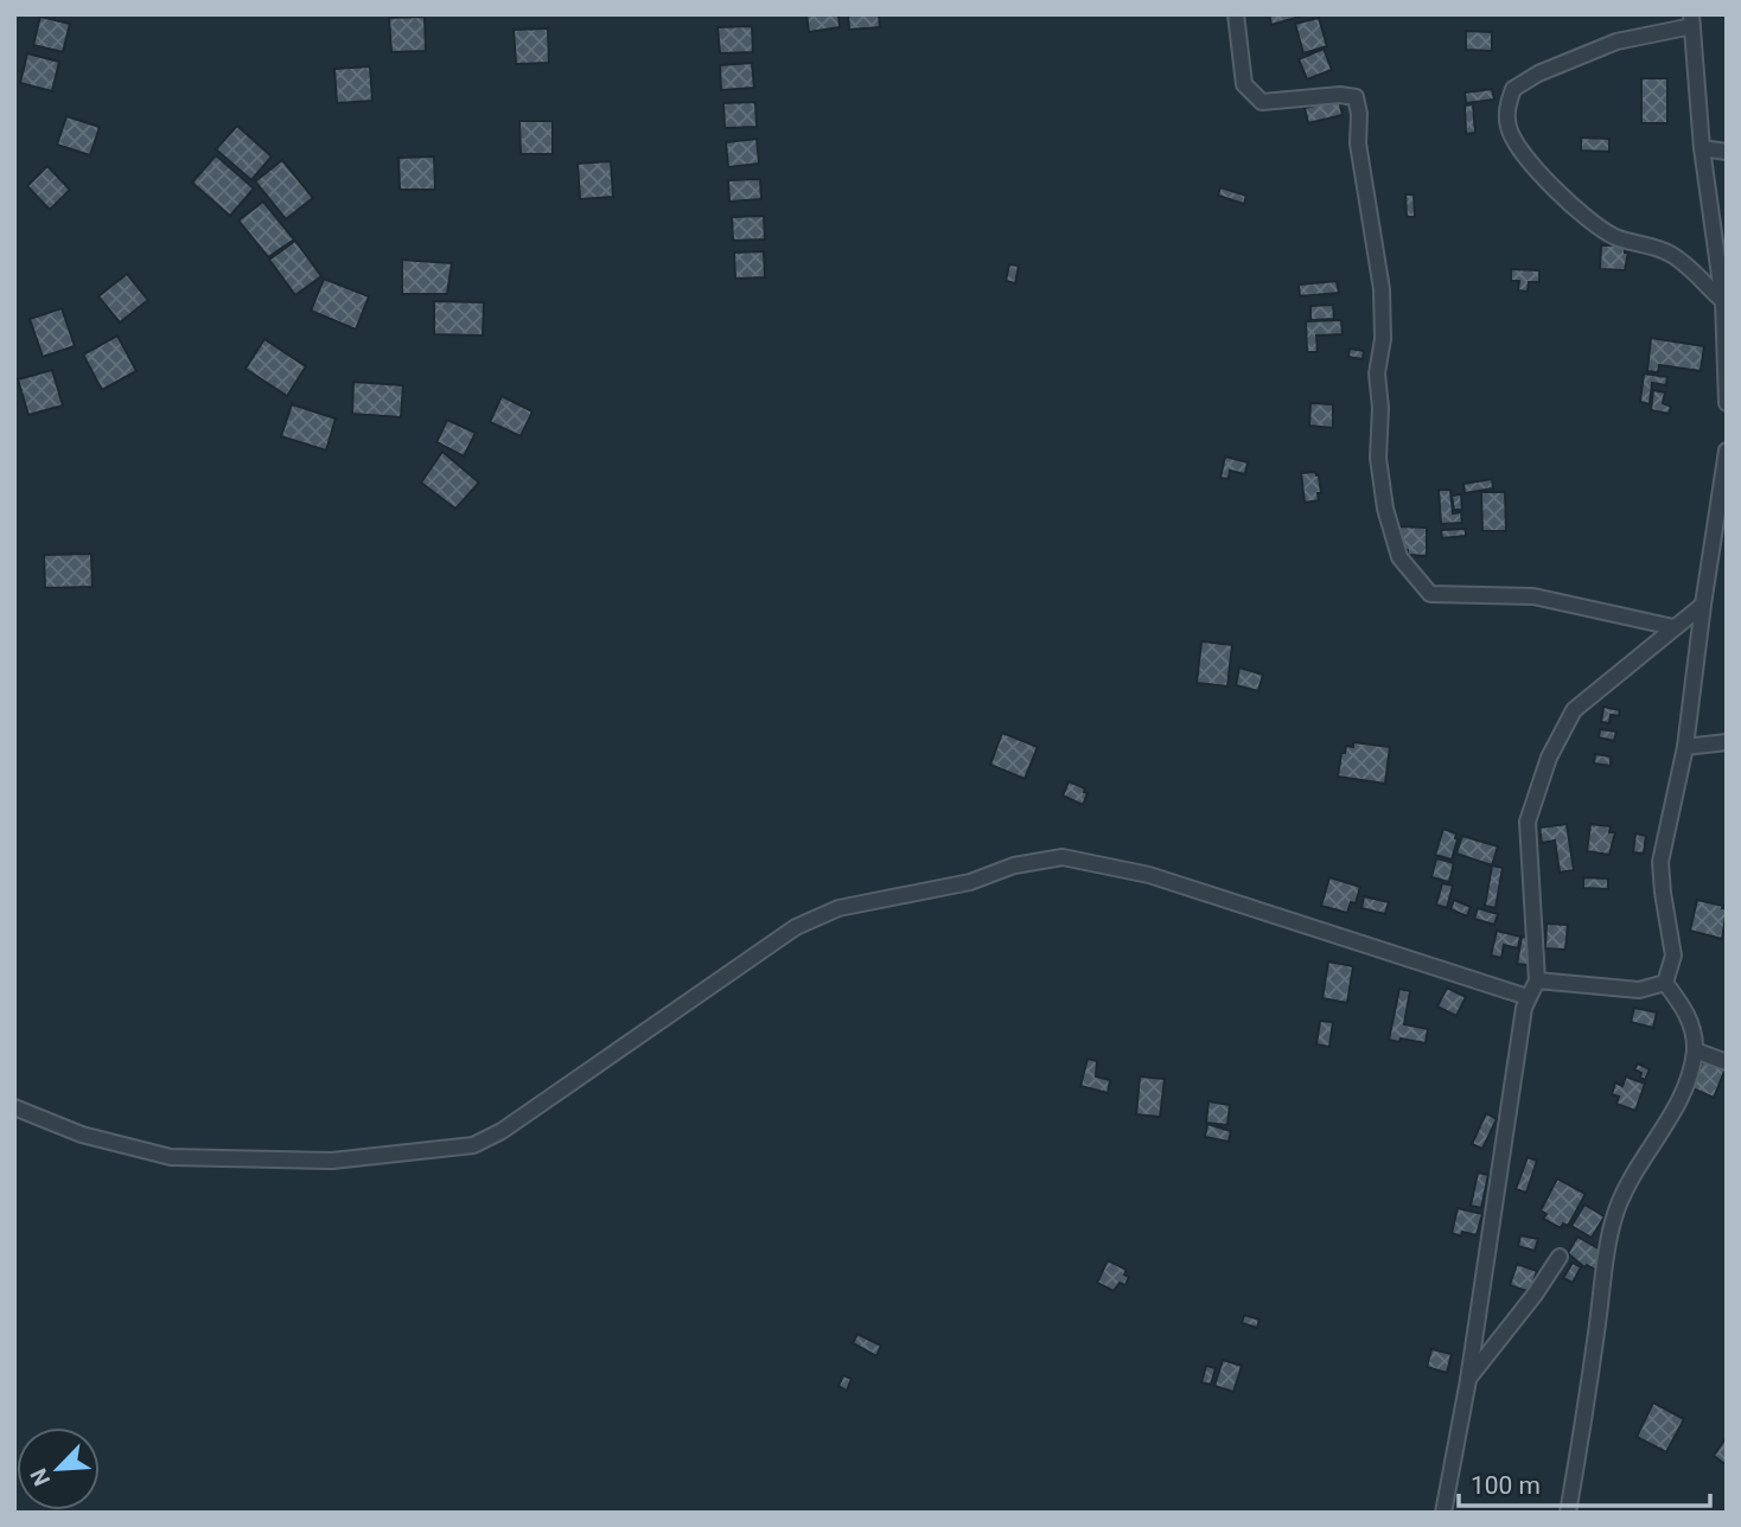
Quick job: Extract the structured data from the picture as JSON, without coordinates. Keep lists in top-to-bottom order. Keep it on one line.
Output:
{"scale_bar":"100 m","north":"bottom left"}
